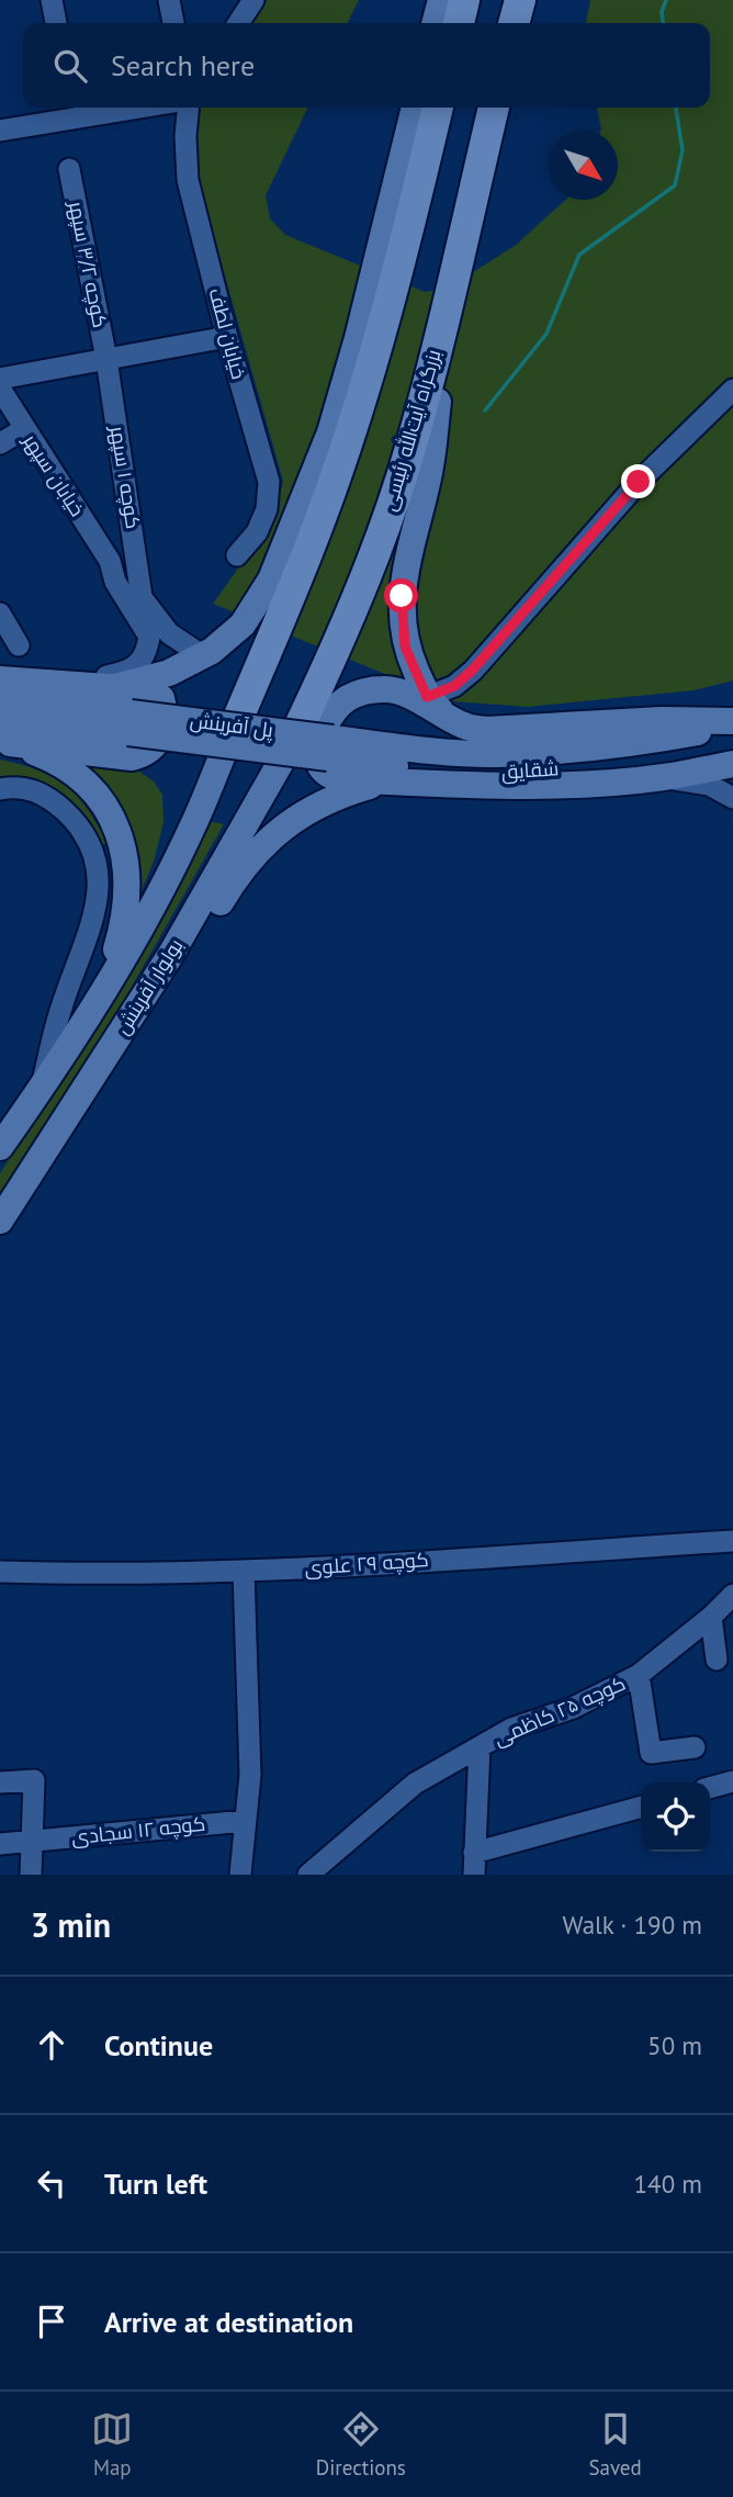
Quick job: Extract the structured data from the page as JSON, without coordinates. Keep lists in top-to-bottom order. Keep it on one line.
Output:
{"streets":{"highway":["بزرگراه آیت‌الله رئیسی"],"main road":["پل آفرینش","شقایق","بولوار آفرینش"],"street":["کوچه ۳/۲ سپهر","خیابان لطف","خیابان سپهر","کوچه ۱ سپهر","کوچه ۲۹ علوی","کوچه ۲۵ کاظمی","کوچه ۱۲ سجادی"]},"crossings":[["کوچه ۳/۲ سپهر","کوچه ۱ سپهر"],["بزرگراه آیت‌الله رئیسی","بولوار آفرینش"],["خیابان سپهر","کوچه ۱ سپهر"],["پل آفرینش","شقایق"]],"north":"bottom right","page":{"search":"Search here","heading":["3 min","Walk · 190 m"],"list":[["Continue","50 m"],["Turn left","140 m"],"Arrive at destination"],"nav":["Map","Directions","Saved"]}}
